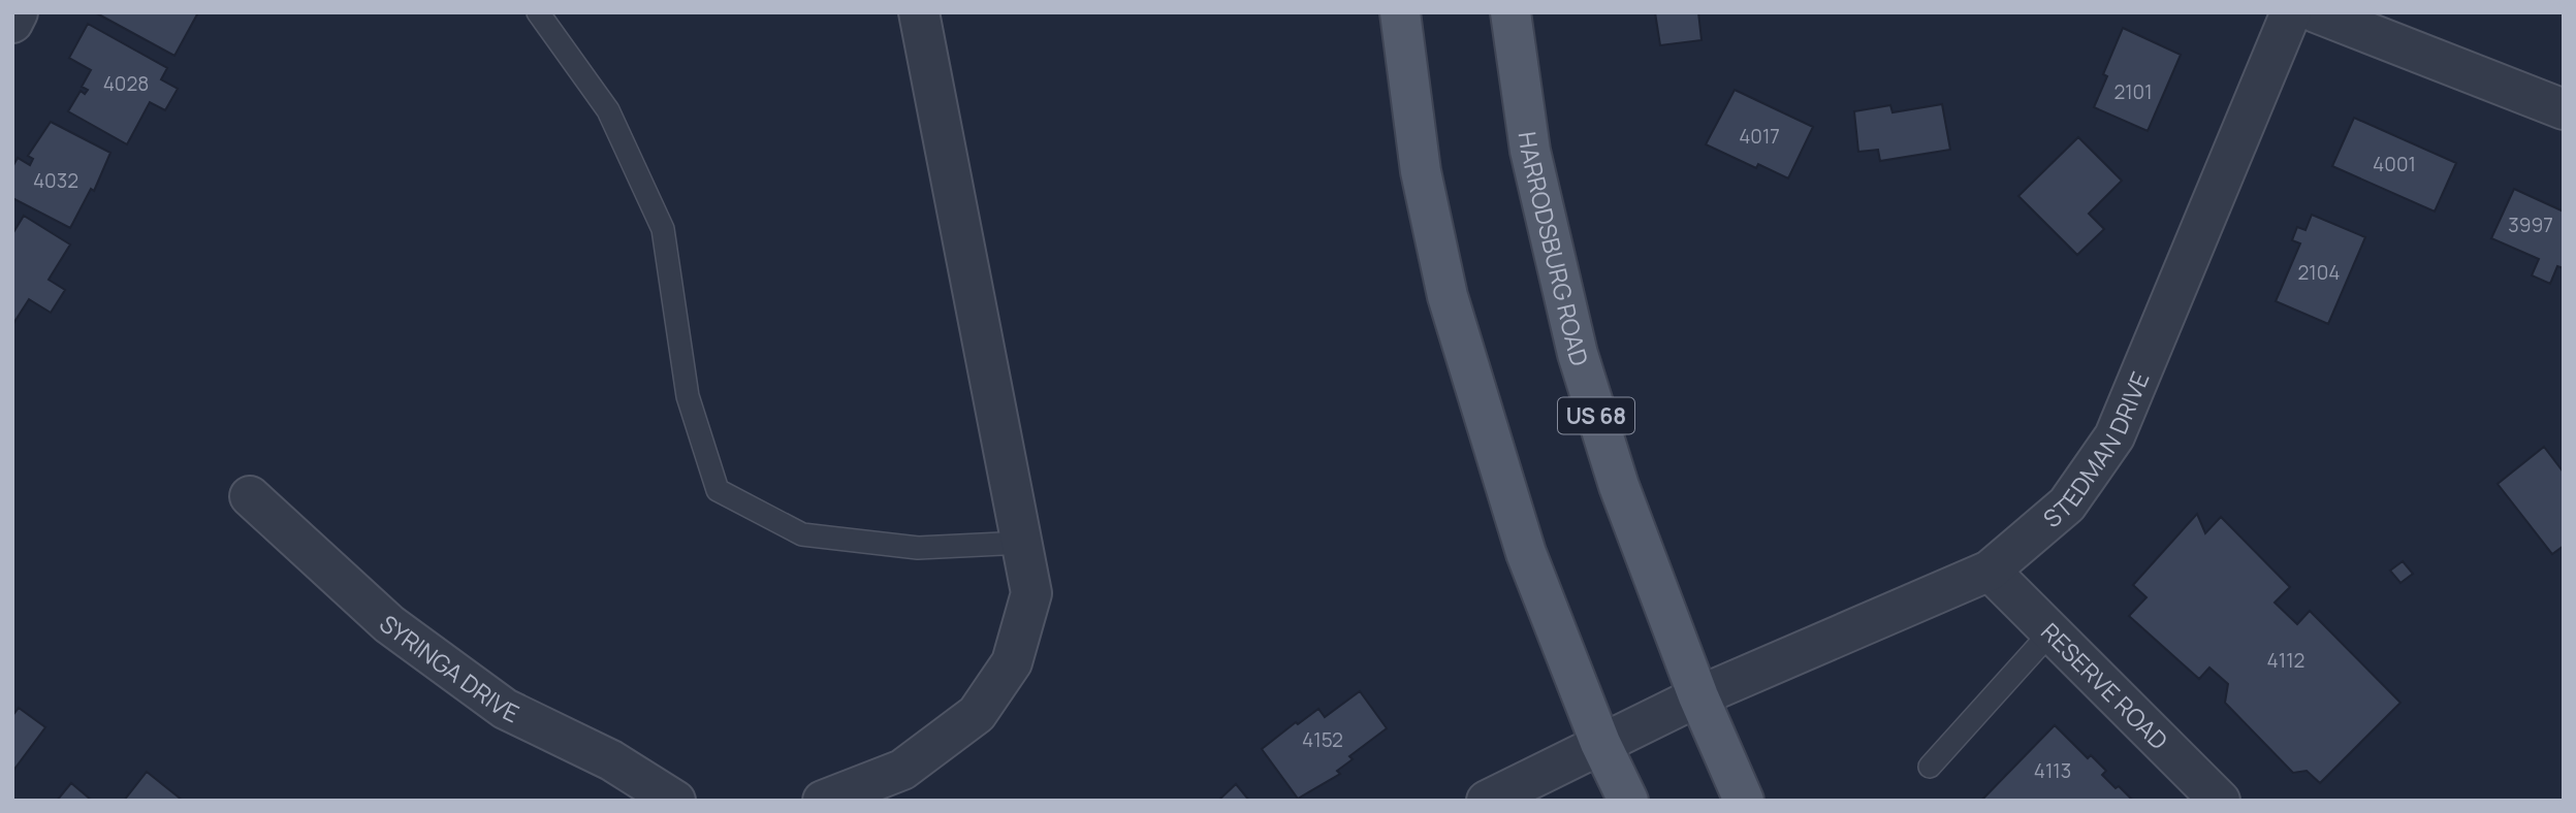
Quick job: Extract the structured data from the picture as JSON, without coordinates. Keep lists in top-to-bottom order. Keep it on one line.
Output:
{"streets":{"main road":["HARRODSBURG ROAD","US 68"],"street":["STEDMAN DRIVE","SYRINGA DRIVE","RESERVE ROAD"]},"crossings":[["HARRODSBURG ROAD","STEDMAN DRIVE"],["STEDMAN DRIVE","RESERVE ROAD"]],"house_numbers":["4028","2101","4017","4001","4032","3997","2104","4112","4152","4113"]}
